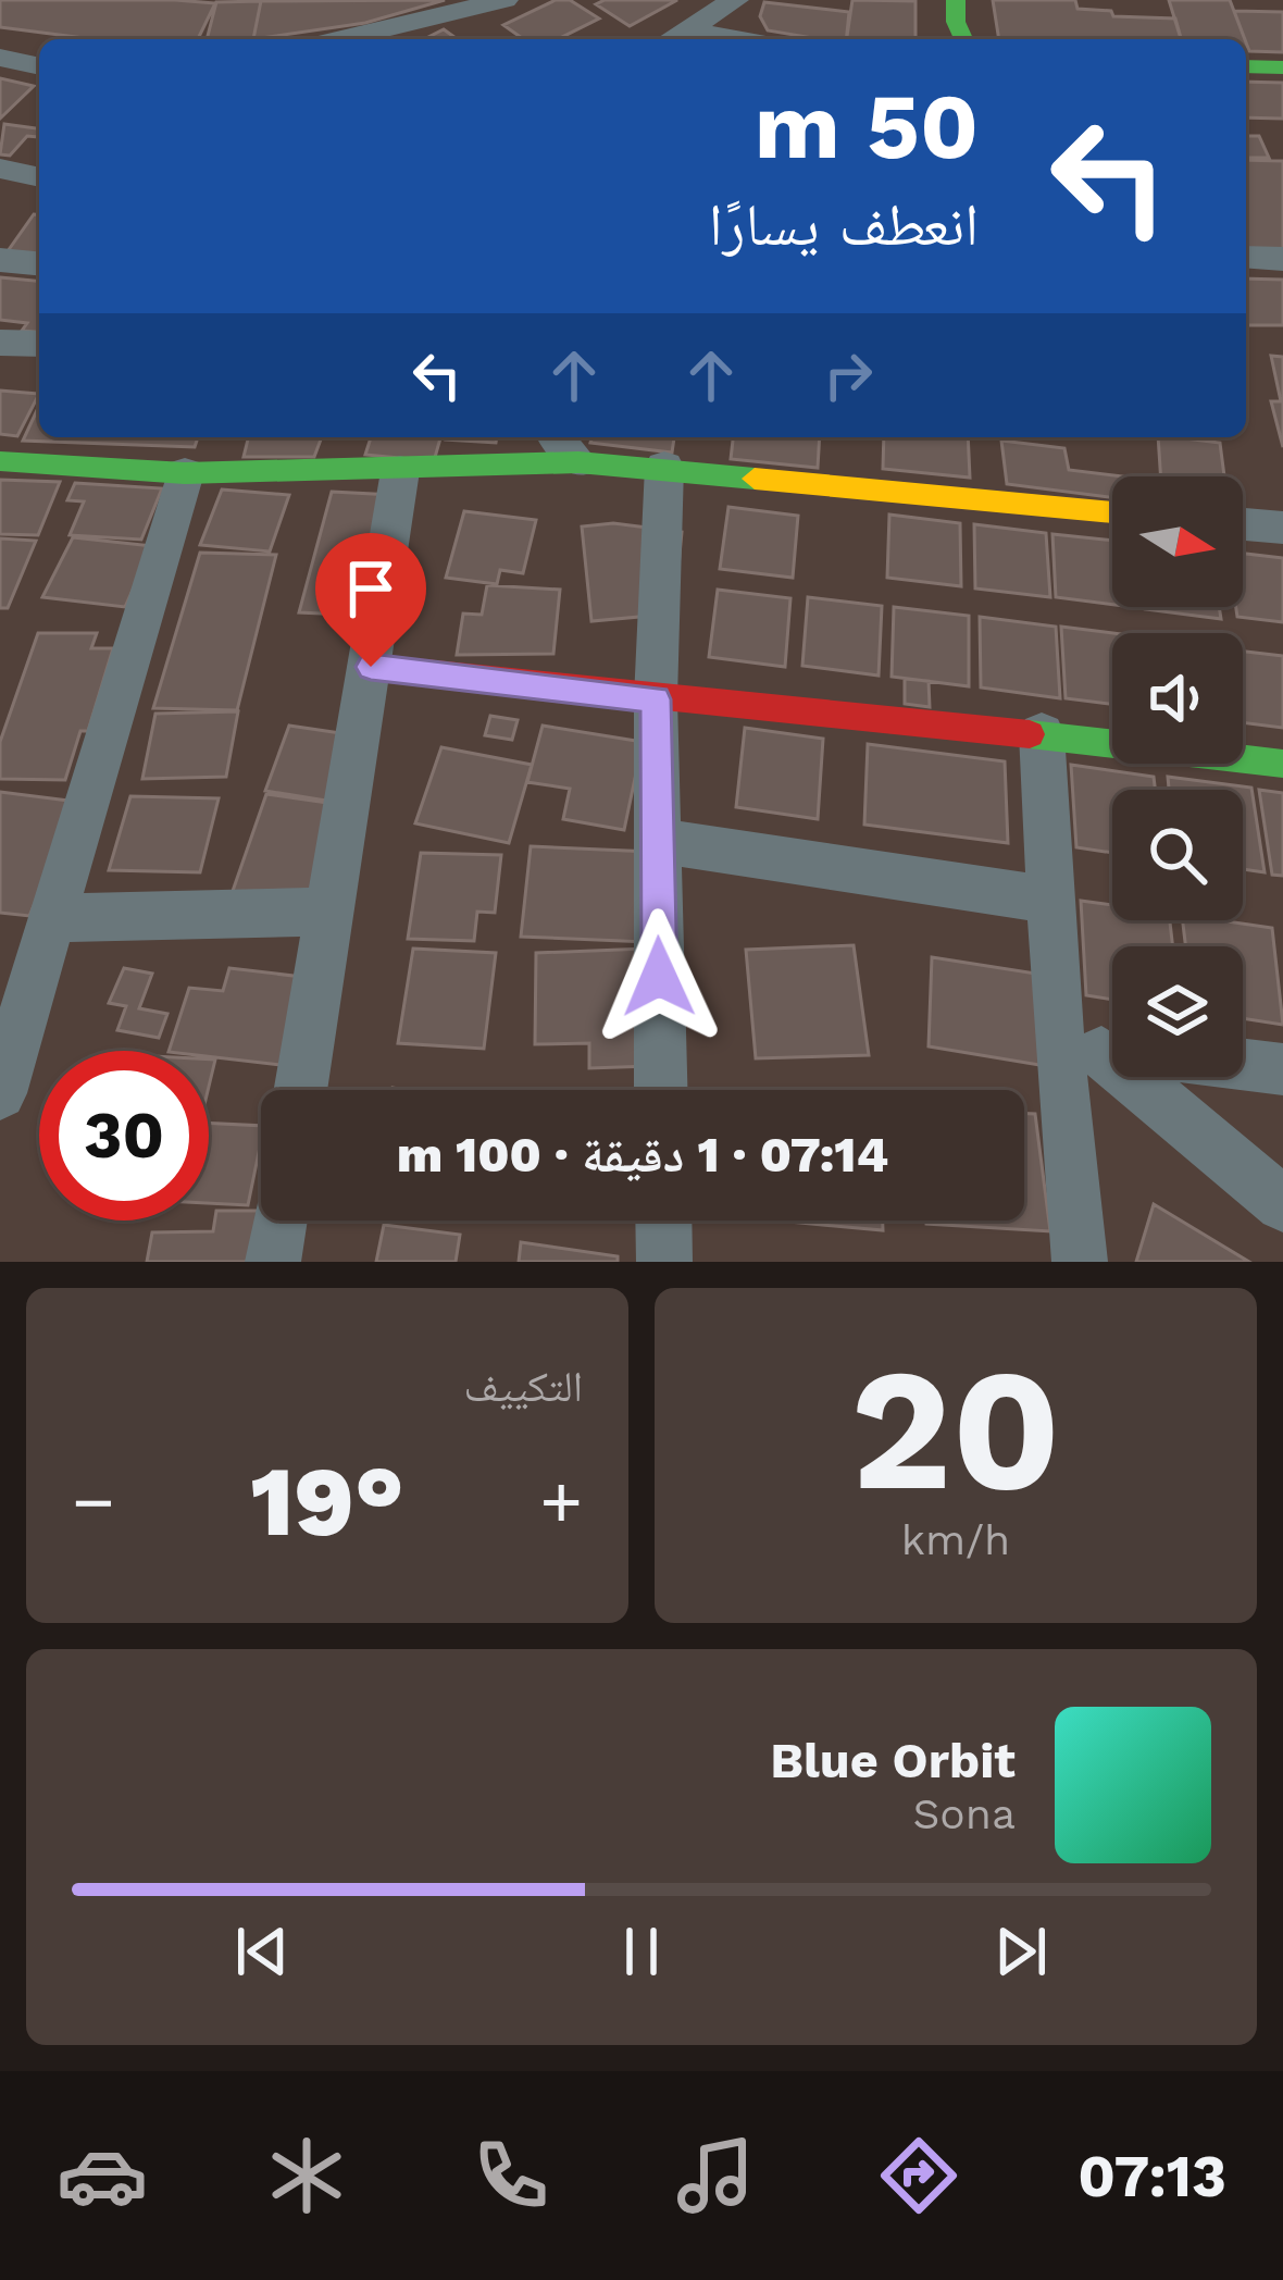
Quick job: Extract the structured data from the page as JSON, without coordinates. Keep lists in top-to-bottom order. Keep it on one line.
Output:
{"north":"right","page":{"turn":["50 m","انعطف يسارًا"],"limit":"30","trip":"07:14 · 1 دقيقة · 100 m","tile":[["20","km/h"],"التكييف"],"heat":["−","19°","+"],"song":["Blue Orbit","Sona"],"tabs":"07:13"}}
